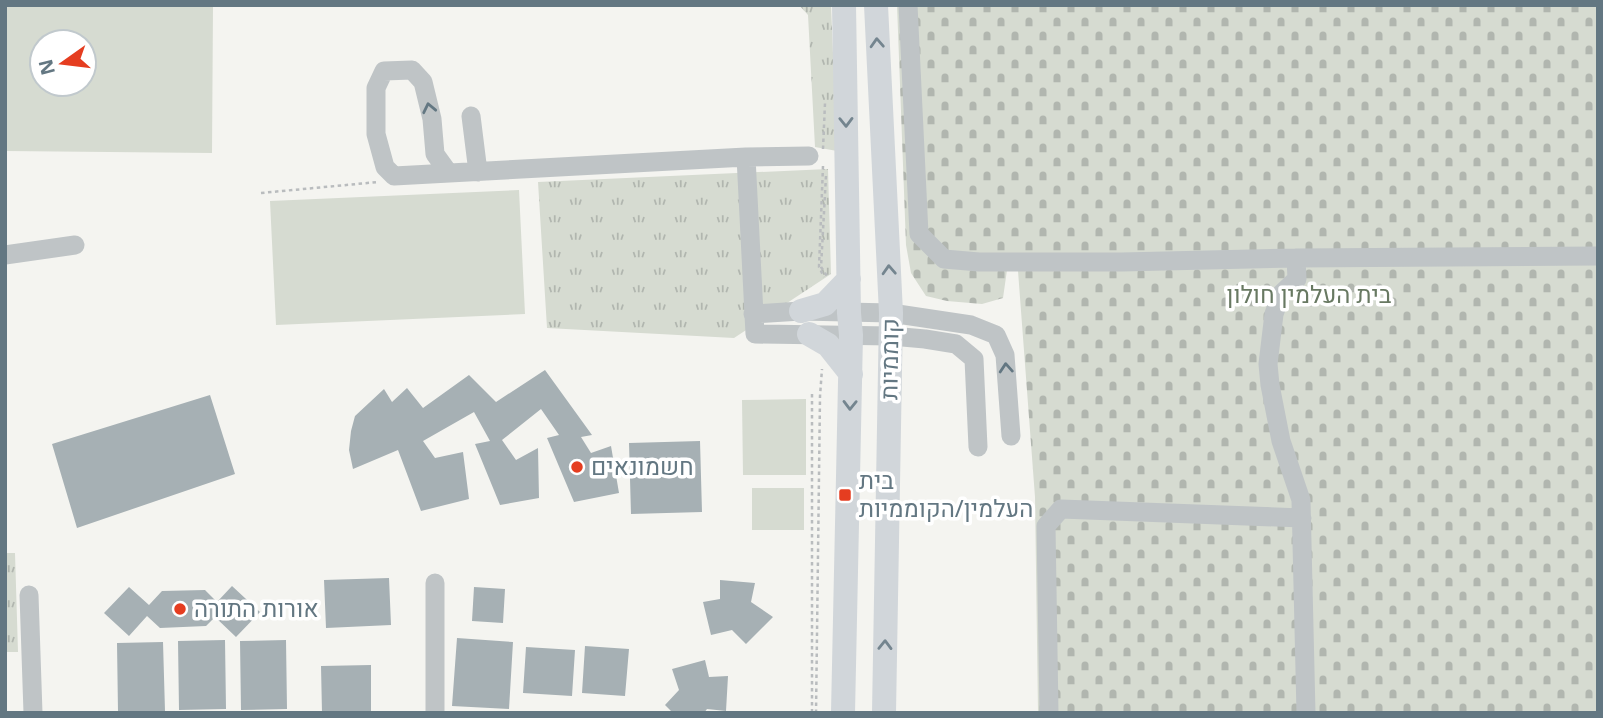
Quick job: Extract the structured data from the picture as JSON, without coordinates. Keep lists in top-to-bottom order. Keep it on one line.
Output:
{"streets":{"main road":["קוממיות"]},"parks":["בית העלמין חולון"],"places":{"other":["חשמונאים","אורות התורה"],"transit":["בית העלמין/הקוממיות"]},"north":"left"}
